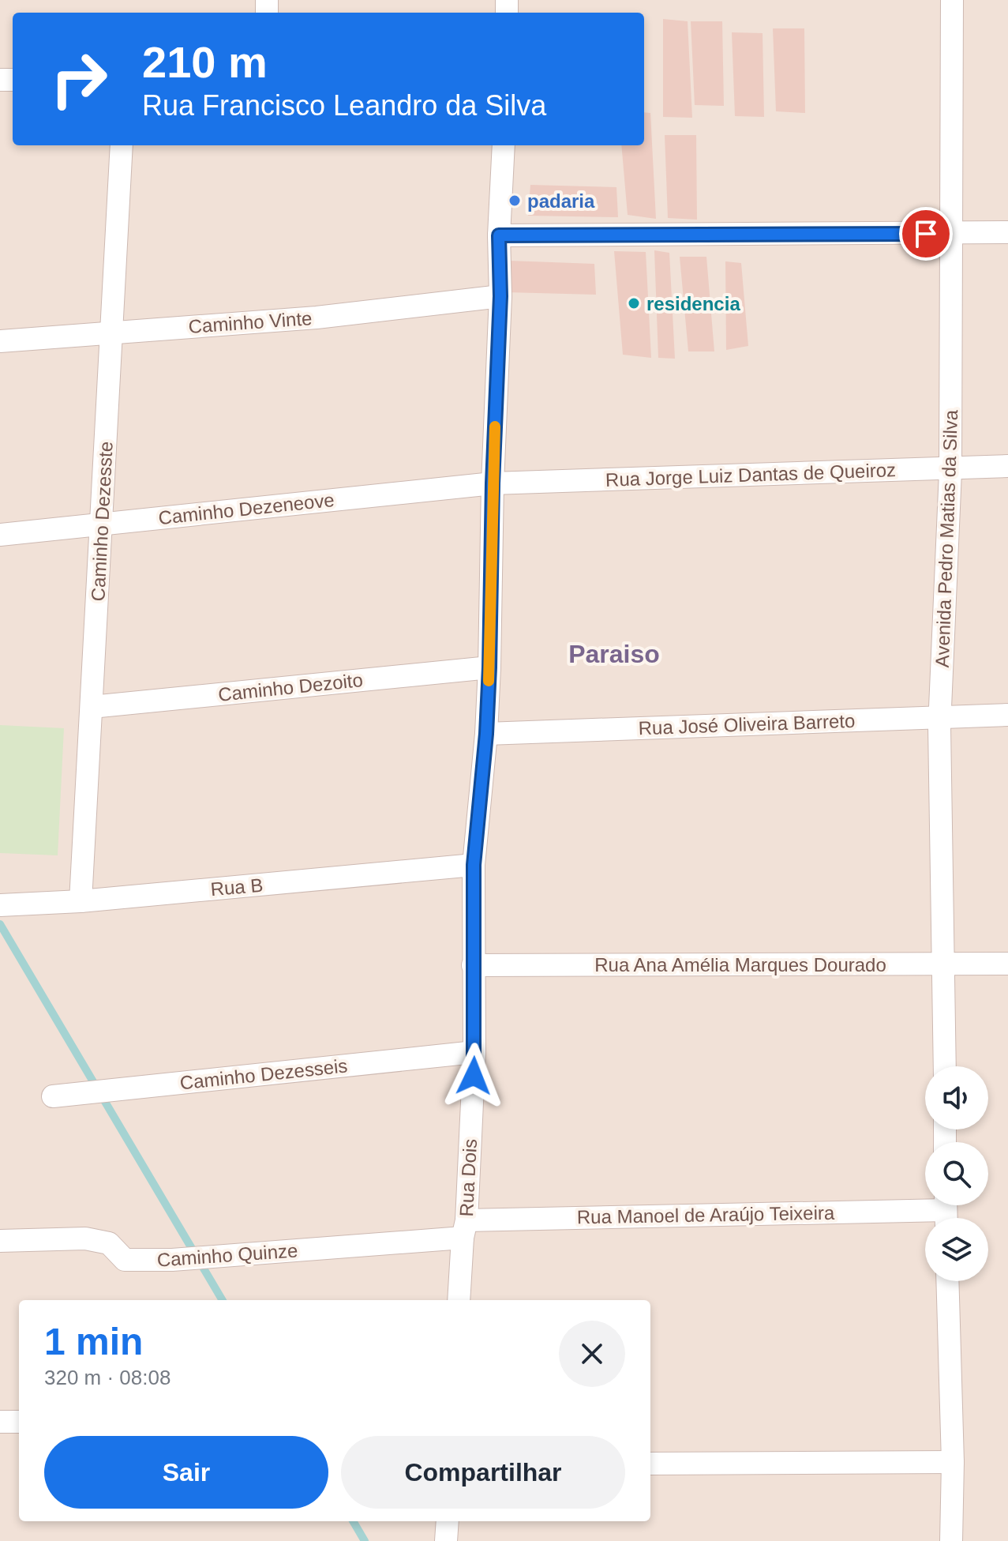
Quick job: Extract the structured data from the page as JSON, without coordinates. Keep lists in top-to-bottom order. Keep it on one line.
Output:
{"streets":{"street":["Caminho Vinte","Rua Jorge Luiz Dantas de Queiroz","Caminho Dezeneove","Caminho Dezesste","Avenida Pedro Matias da Silva","Caminho Dezoito","Rua José Oliveira Barreto","Rua B","Rua Ana Amélia Marques Dourado","Caminho Dezesseis","Rua Dois","Rua Manoel de Araújo Teixeira","Caminho Quinze"]},"crossings":[["Caminho Vinte","Caminho Dezesste"],["Caminho Vinte","Rua Dois"],["Rua Jorge Luiz Dantas de Queiroz","Caminho Dezeneove"],["Rua Jorge Luiz Dantas de Queiroz","Avenida Pedro Matias da Silva"],["Rua Jorge Luiz Dantas de Queiroz","Rua Dois"],["Caminho Dezeneove","Caminho Dezesste"],["Caminho Dezeneove","Rua Dois"],["Caminho Dezesste","Caminho Dezoito"],["Caminho Dezesste","Rua B"],["Avenida Pedro Matias da Silva","Rua José Oliveira Barreto"],["Avenida Pedro Matias da Silva","Rua Ana Amélia Marques Dourado"],["Caminho Dezoito","Rua Dois"],["Rua José Oliveira Barreto","Rua Dois"],["Rua B","Rua Dois"],["Rua Ana Amélia Marques Dourado","Rua Dois"],["Caminho Dezesseis","Rua Dois"],["Rua Dois","Rua Manoel de Araújo Teixeira"],["Rua Dois","Caminho Quinze"],["Rua Manoel de Araújo Teixeira","Caminho Quinze"]],"districts":["Paraiso"],"places":["padaria","residencia"],"page":{"turn":["210 m","Rua Francisco Leandro da Silva"],"heading":["1 min","320 m · 08:08"],"buttons":["Sair","Compartilhar"]}}
